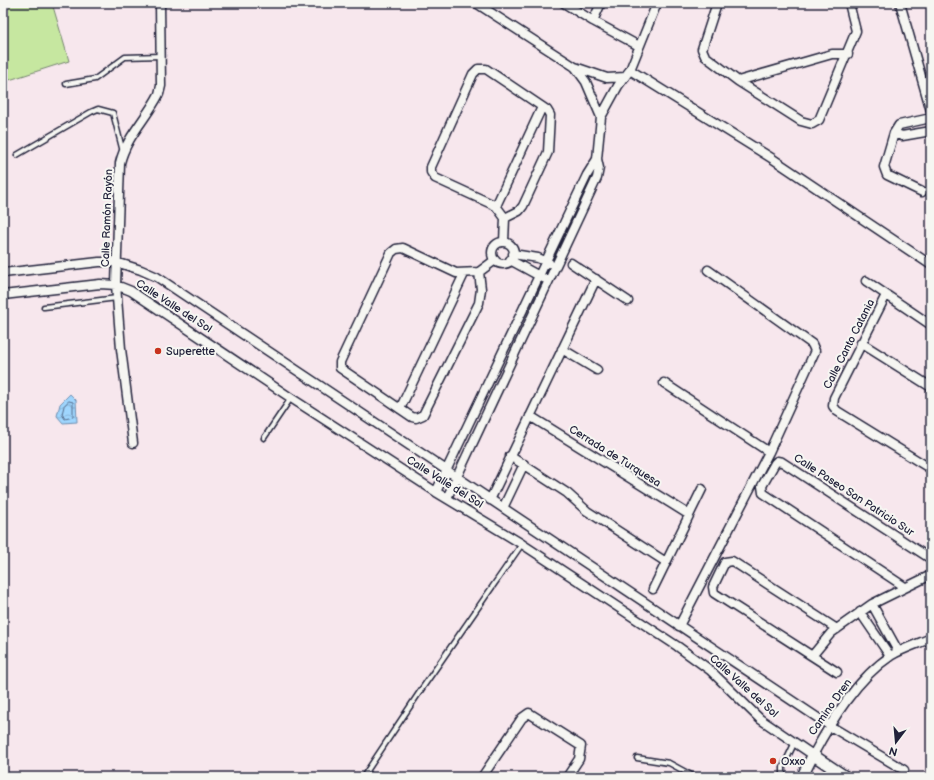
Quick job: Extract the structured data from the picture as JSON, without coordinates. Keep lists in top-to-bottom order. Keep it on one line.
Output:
{"streets":{"street":["Calle Ramón Rayón","Calle Valle del Sol","Calle Canto Catania","Cerrada de Turquesa","Calle Paseo San Patricio Sur","Camino Dren"]},"crossings":[["Calle Ramón Rayón","Calle Valle del Sol"],["Calle Valle del Sol","Camino Dren"]],"places":["Superette","Oxxo"],"north":"bottom"}
